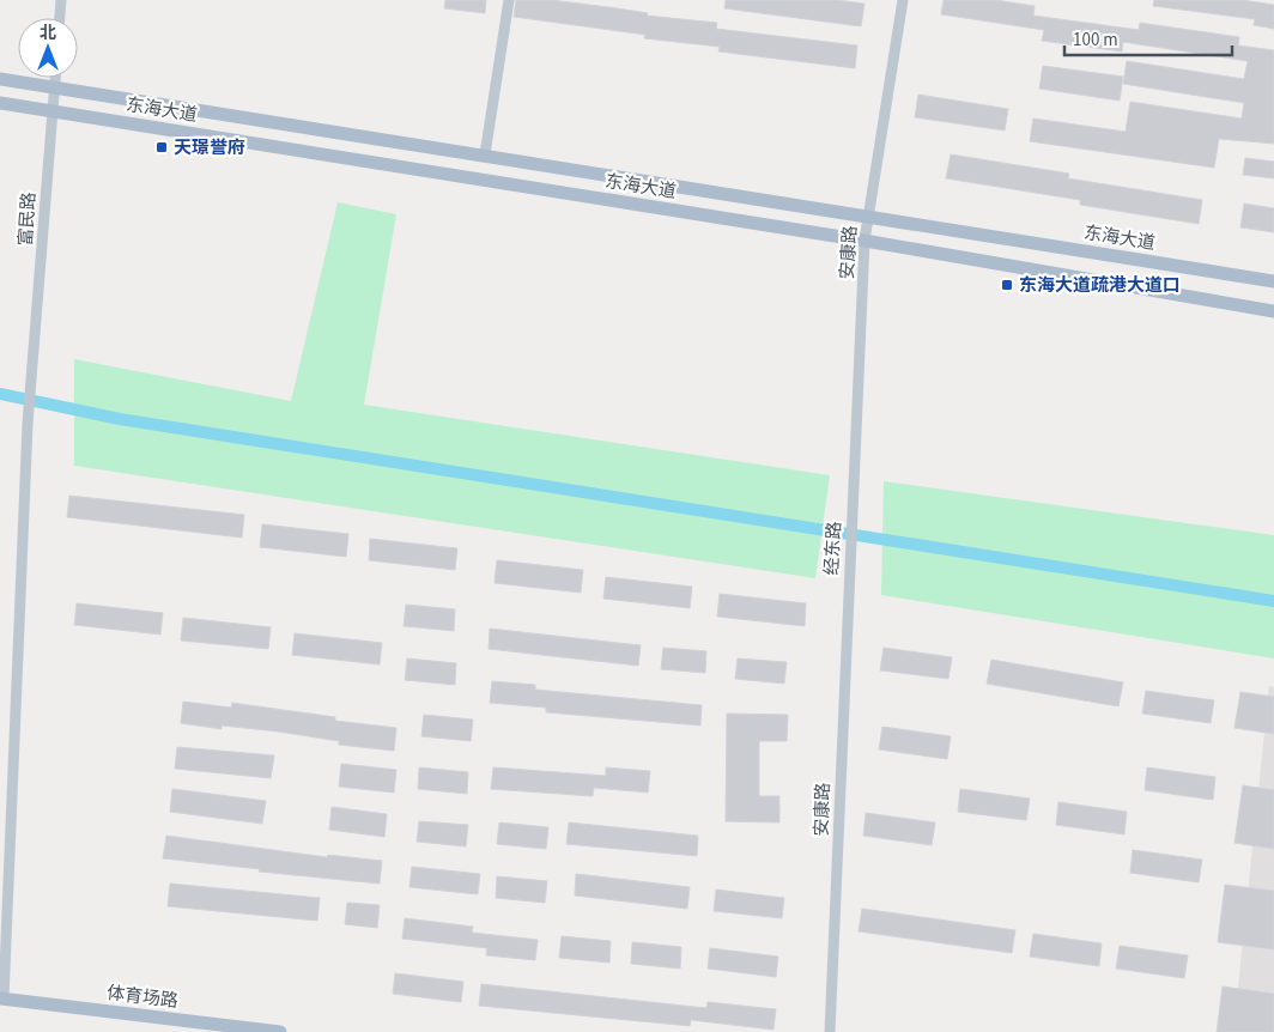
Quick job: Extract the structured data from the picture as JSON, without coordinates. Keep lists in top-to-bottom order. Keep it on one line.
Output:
{"streets":{"main road":["东海大道","体育场路"],"street":["富民路","安康路","经东路"]},"crossings":[["东海大道","富民路"],["东海大道","安康路"],["富民路","体育场路"],["安康路","经东路"]],"places":{"transit":["天璟誉府","东海大道疏港大道口"]},"scale_bar":"100 m","north":"top"}
